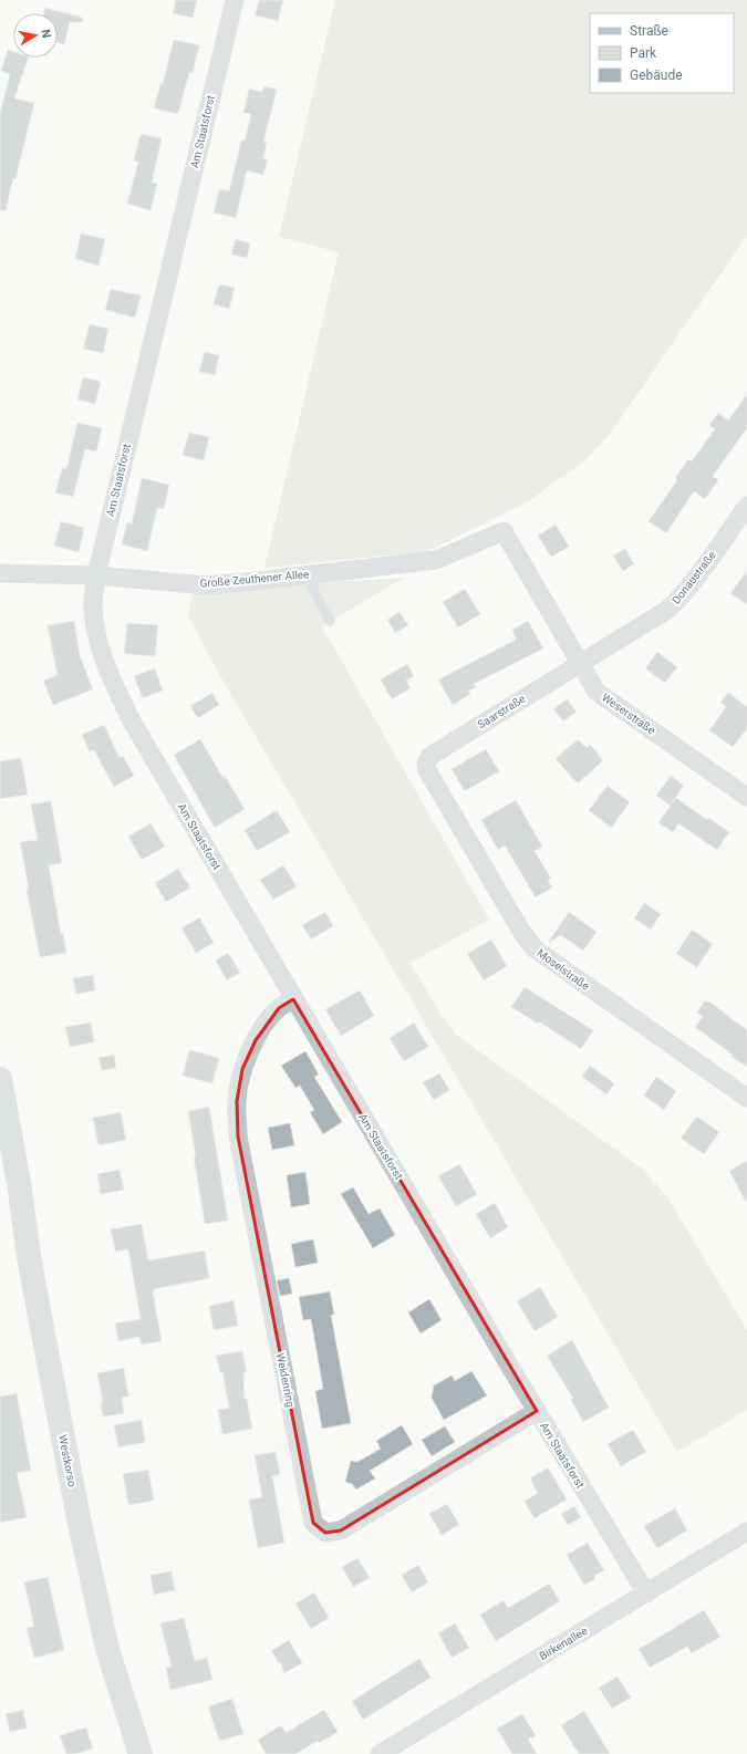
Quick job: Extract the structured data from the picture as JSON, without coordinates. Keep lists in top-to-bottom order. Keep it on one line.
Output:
{"streets":{"street":["Am Staatsforst","Donaustraße","Große Zeuthener Allee","Saarstraße","Weserstraße","Moselstraße","Weidenring","Westkorso","Birkenallee"]},"crossings":[["Am Staatsforst","Große Zeuthener Allee"],["Am Staatsforst","Weidenring"],["Am Staatsforst","Birkenallee"],["Donaustraße","Saarstraße"],["Donaustraße","Weserstraße"],["Große Zeuthener Allee","Weserstraße"],["Saarstraße","Weserstraße"],["Saarstraße","Moselstraße"]],"legend":["Straße","Park","Gebäude"],"north":"right"}
